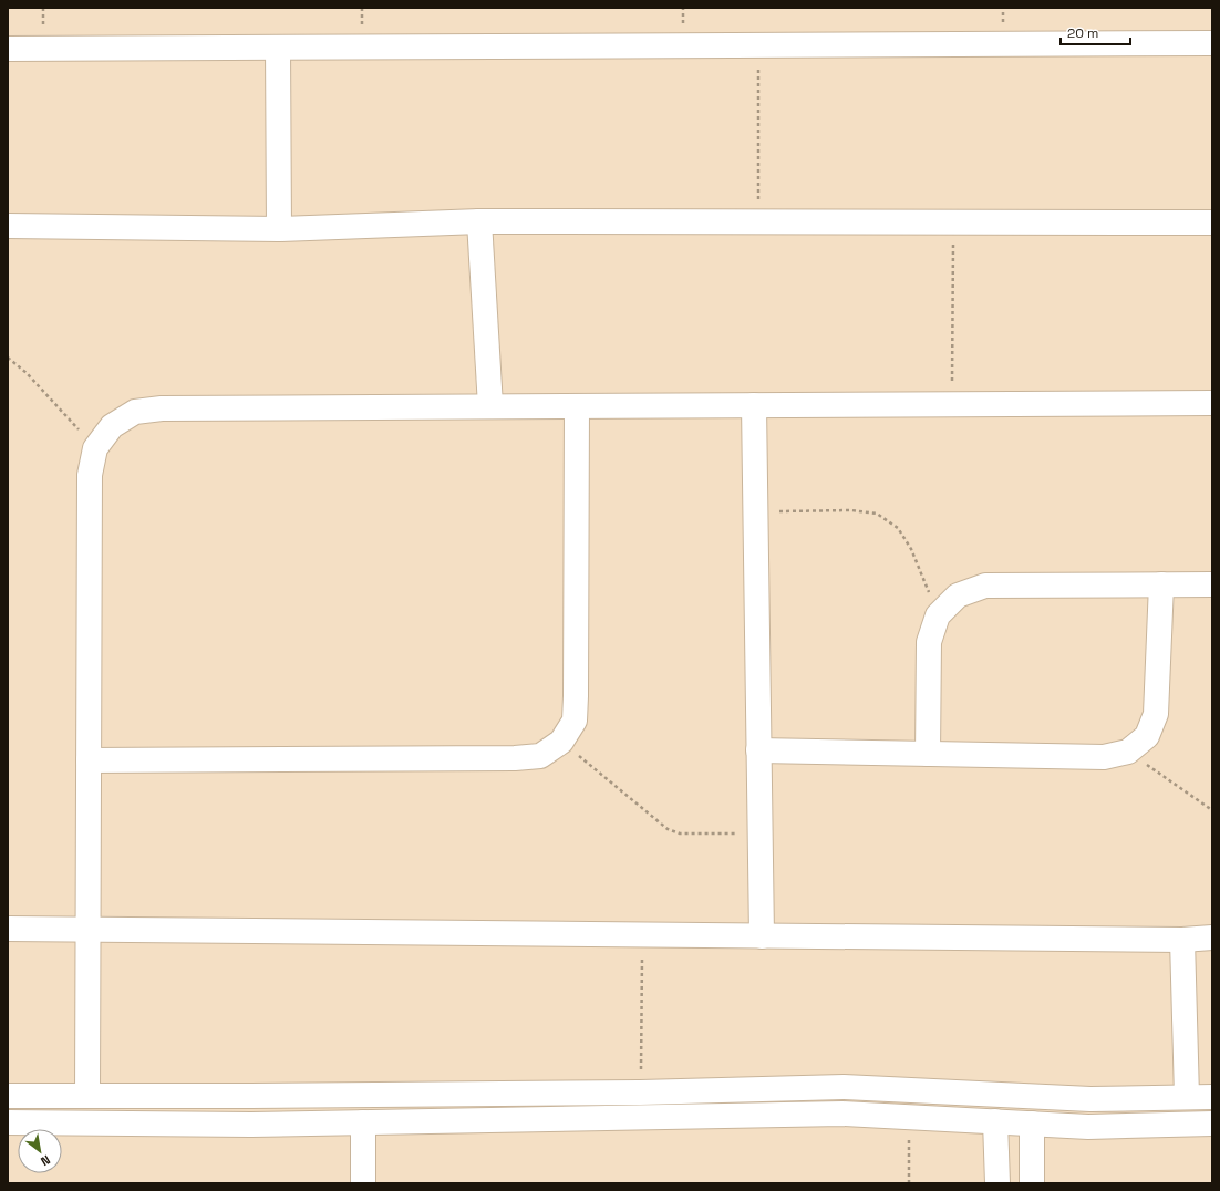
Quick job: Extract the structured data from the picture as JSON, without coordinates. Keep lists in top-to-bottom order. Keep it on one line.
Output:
{"scale_bar":"20 m","north":"bottom right"}
